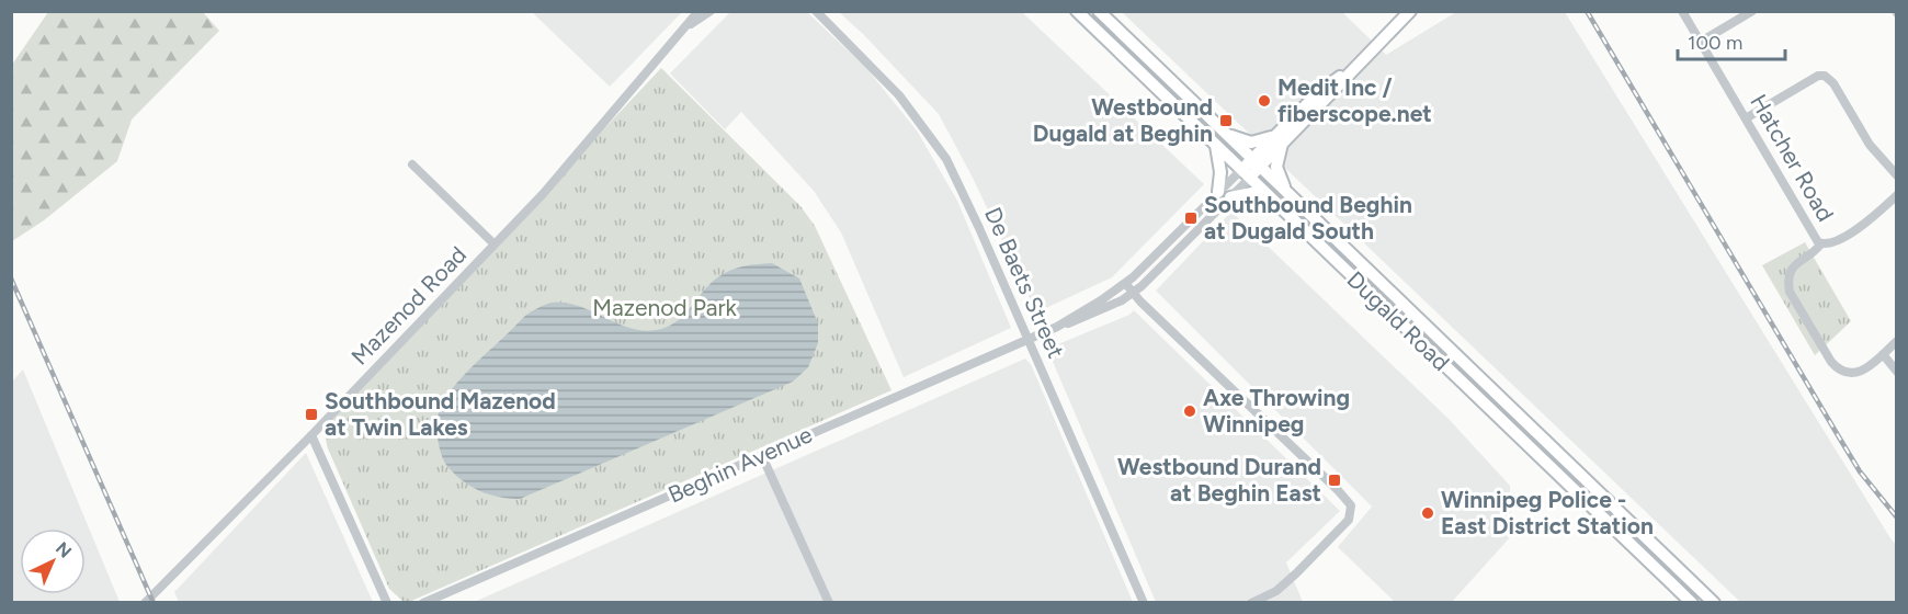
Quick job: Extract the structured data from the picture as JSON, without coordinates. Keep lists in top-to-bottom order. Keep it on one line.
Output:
{"streets":{"main road":["Dugald Road","Beghin Avenue"],"street":["Hatcher Road","De Baets Street","Mazenod Road"]},"crossings":[["De Baets Street","Beghin Avenue"],["Dugald Road","Beghin Avenue"]],"parks":["Mazenod Park"],"places":{"other":["Medit Inc / fiberscope.net","Axe Throwing Winnipeg","Winnipeg Police - East District Station"],"transit":["Westbound Dugald at Beghin","Southbound Beghin at Dugald South","Southbound Mazenod at Twin Lakes","Westbound Durand at Beghin East"]},"scale_bar":"100 m","north":"top right"}
